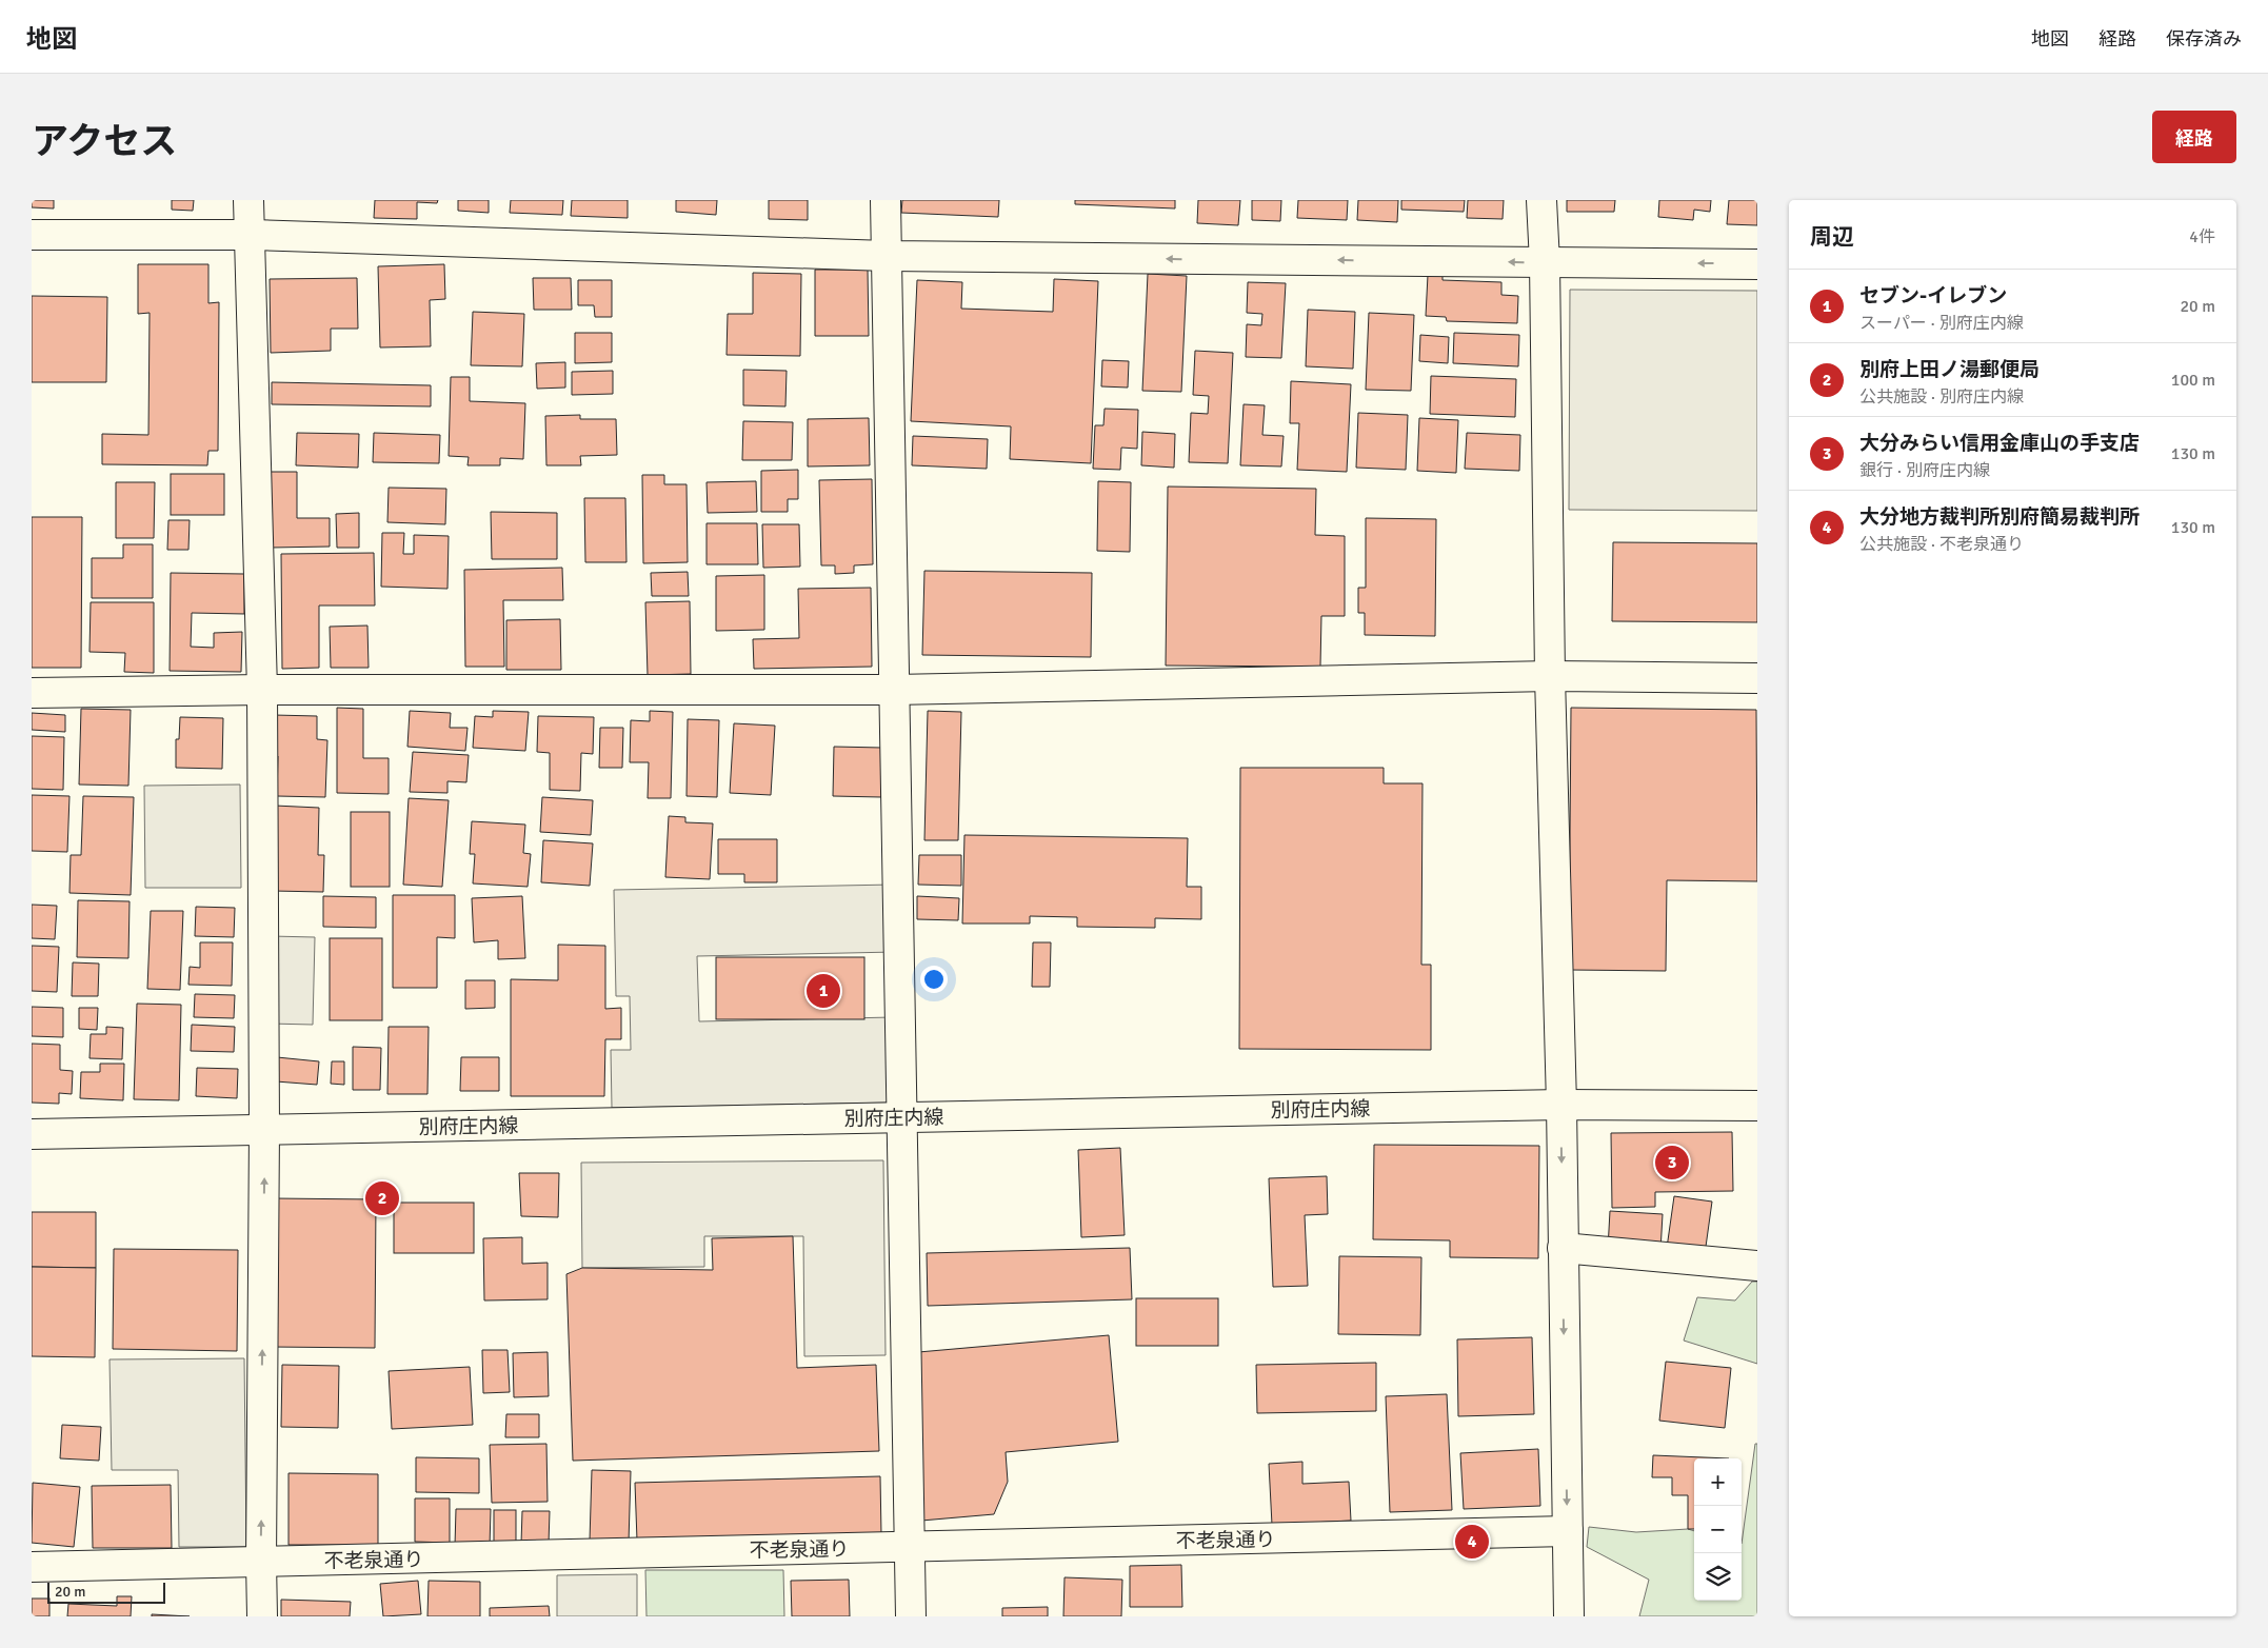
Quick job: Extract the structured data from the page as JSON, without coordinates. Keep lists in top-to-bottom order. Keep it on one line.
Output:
{"streets":{"street":["別府庄内線","不老泉通り"]},"scale_bar":"20 m","page":{"header":"地図","nav":["地図","経路","保存済み"],"title":"アクセス","buttons":"経路","heading":["周辺","4件"],"list":[{"mark":"1","name":"セブン-イレブン","note":"スーパー · 別府庄内線","value":"20 m"},{"mark":"2","name":"別府上田ノ湯郵便局","note":"公共施設 · 別府庄内線","value":"100 m"},{"mark":"3","name":"大分みらい信用金庫山の手支店","note":"銀行 · 別府庄内線","value":"130 m"},{"mark":"4","name":"大分地方裁判所別府簡易裁判所","note":"公共施設 · 不老泉通り","value":"130 m"}],"pins":["1","3","2","4"],"map_buttons":["+","−"],"scale":"20 m"}}
